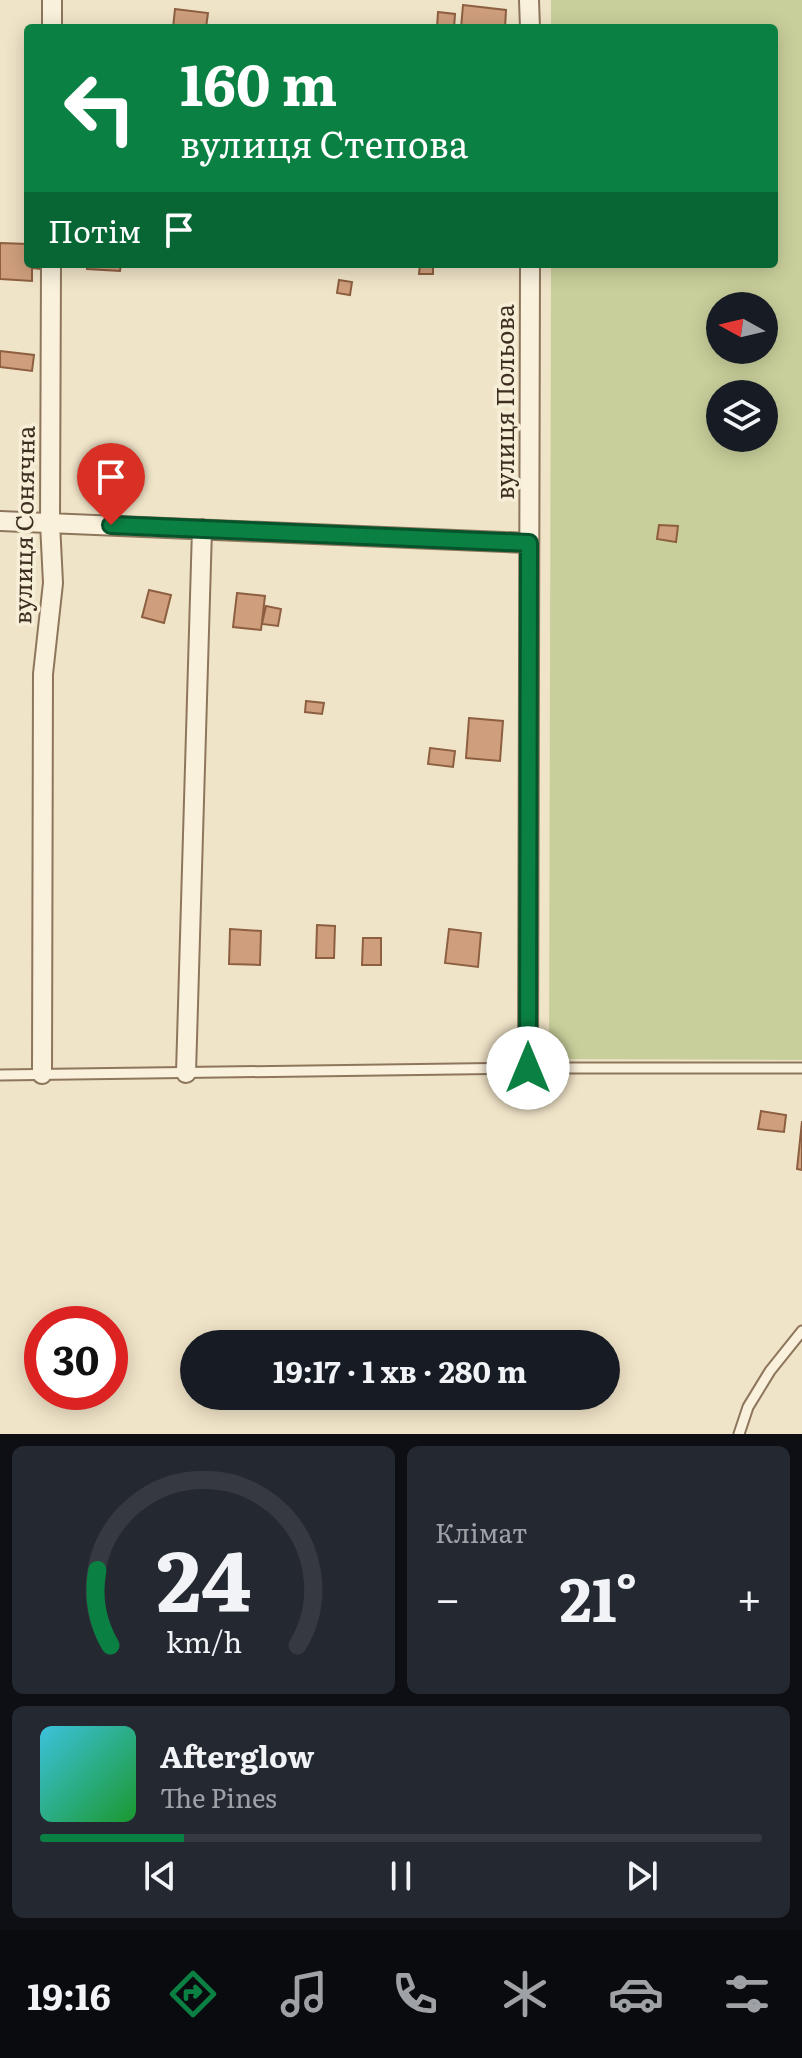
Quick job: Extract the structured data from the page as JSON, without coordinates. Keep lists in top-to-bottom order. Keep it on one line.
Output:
{"streets":{"street":["вулиця Польова","вулиця Сонячна"]},"north":"left","page":{"turn":["160 m","вулиця Степова"],"then":"Потім","limit":"30","trip":"19:17 · 1 хв · 280 m","tile":"Клімат","heat":["−","21°","+"],"song":["Afterglow","The Pines"],"tabs":"19:16","gauge":["24","km/h"]}}
